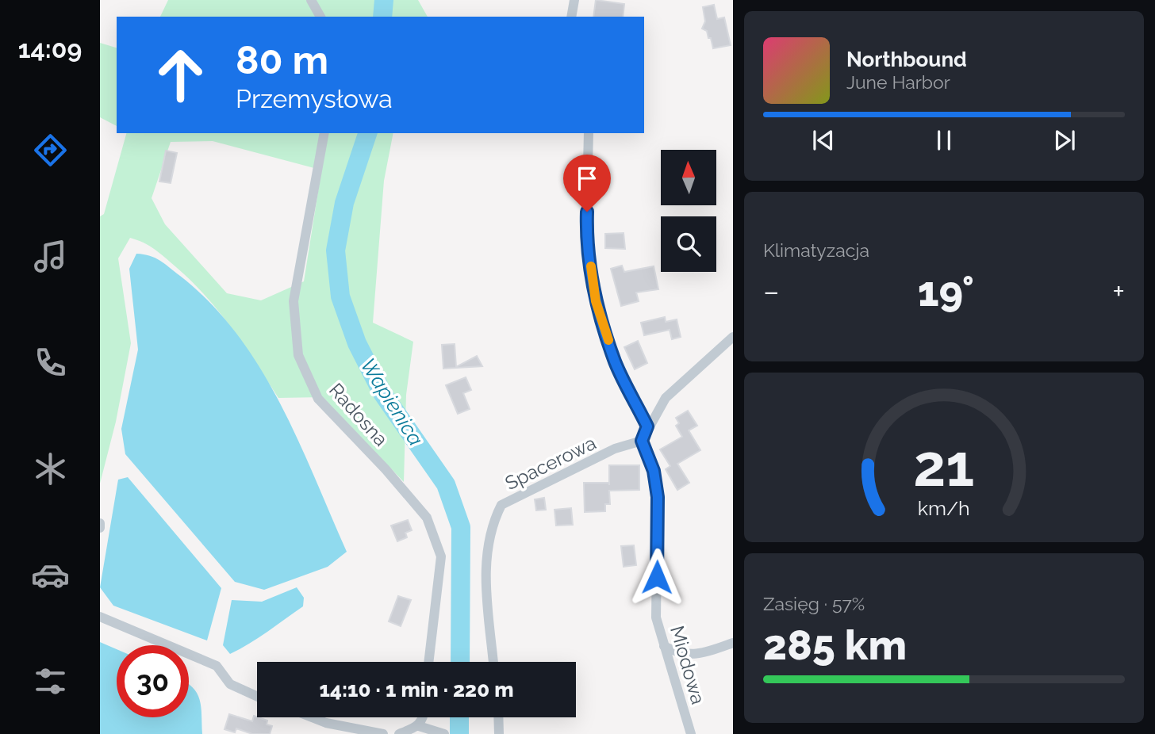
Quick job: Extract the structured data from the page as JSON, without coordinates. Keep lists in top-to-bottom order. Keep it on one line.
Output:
{"streets":{"street":["Radosna","Spacerowa","Miodowa"]},"crossings":[["Spacerowa","Miodowa"]],"water":["Wapienica"],"north":"top","page":{"tabs":"14:09","turn":["80 m","Przemysłowa"],"song":["Northbound","June Harbor"],"tile":["Klimatyzacja",["Zasięg · 57%","285 km"]],"heat":["−","19°","+"],"limit":"30","trip":"14:10 · 1 min · 220 m","gauge":["21","km/h"]}}
